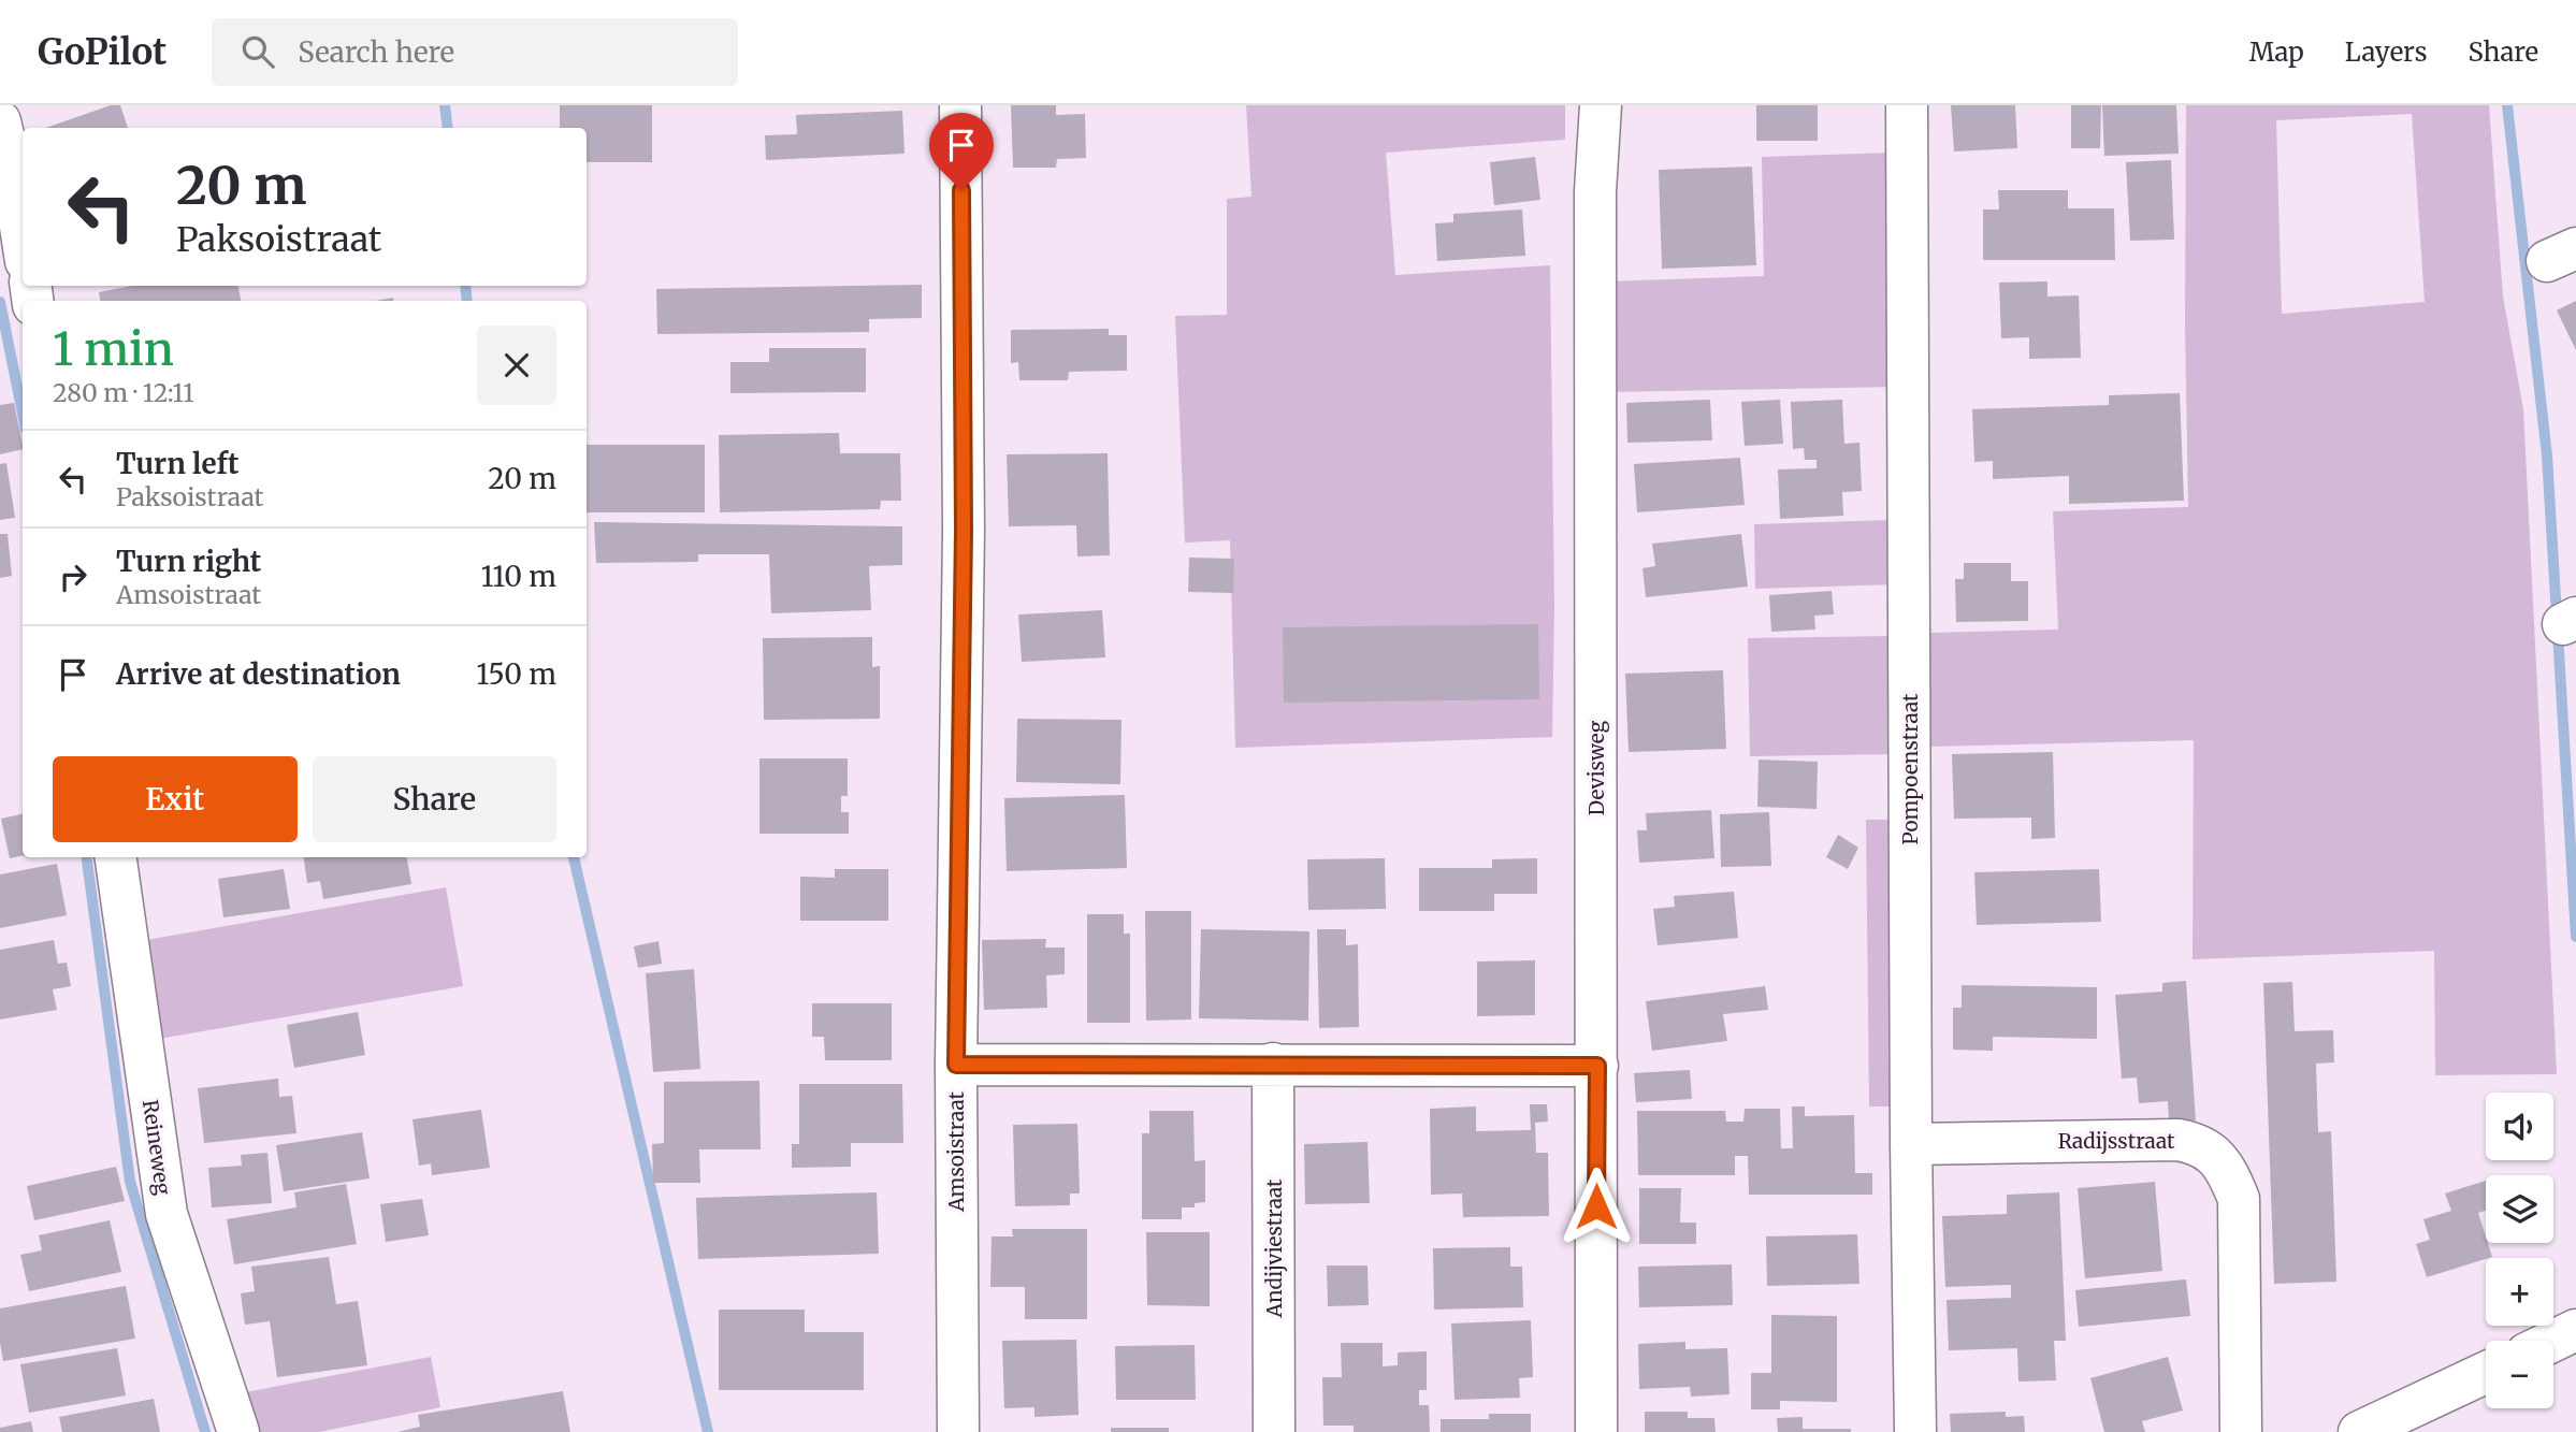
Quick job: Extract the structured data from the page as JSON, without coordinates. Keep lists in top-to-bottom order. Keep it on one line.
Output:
{"streets":{"street":["Devisweg","Pompoenstraat","Radijsstraat","Reineweg","Amsoistraat","Andijviestraat"]},"crossings":[["Pompoenstraat","Radijsstraat"]],"page":{"header":"GoPilot","search":"Search here","nav":["Map","Layers","Share"],"turn":["20 m","Paksoistraat"],"heading":["1 min","280 m · 12:11"],"list":[{"name":"Turn left","note":"Paksoistraat","value":"20 m"},{"name":"Turn right","note":"Amsoistraat","value":"110 m"},{"name":"Arrive at destination","value":"150 m"}],"buttons":["Exit","Share"],"map_buttons":["+","−"]}}
